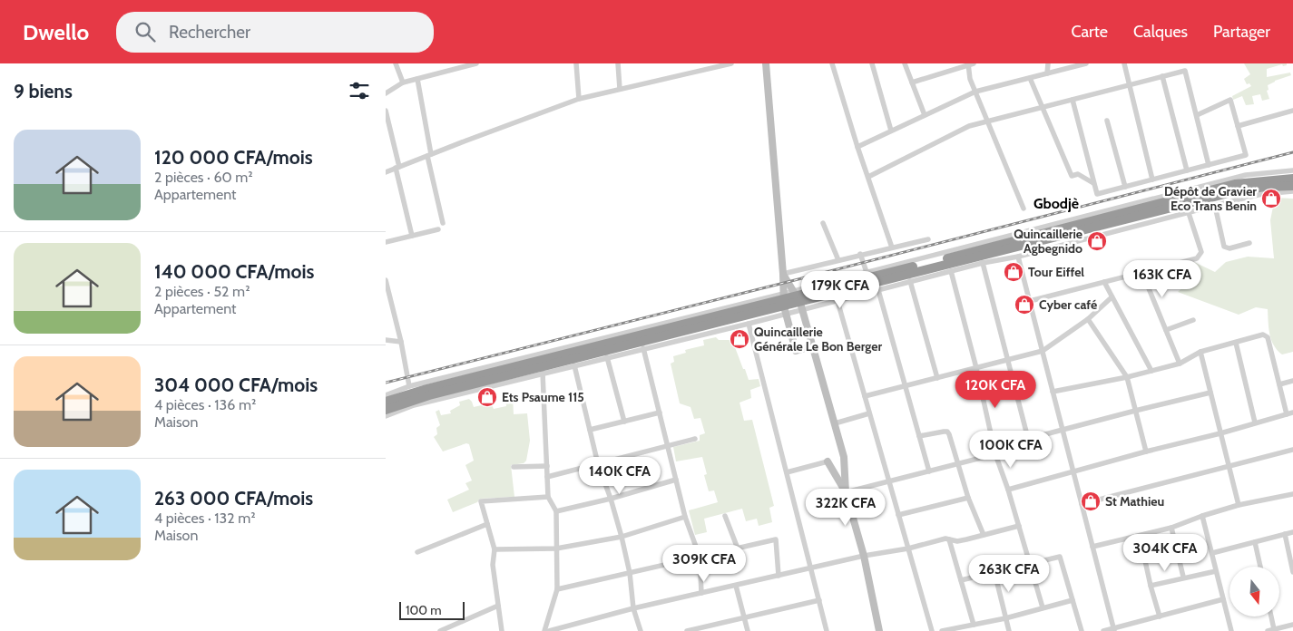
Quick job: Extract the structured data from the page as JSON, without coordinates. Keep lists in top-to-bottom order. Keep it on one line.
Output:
{"districts":["Gbodjè"],"places":{"shop":["Dépôt de Gravier Eco Trans Benin","Quincaillerie Agbegnido","Tour Eiffel","Cyber café","Quincaillerie Générale Le Bon Berger","Ets Psaume 115","St Mathieu"]},"scale_bar":"100 m","north":"bottom","page":{"header":"Dwello","search":"Rechercher","nav":["Carte","Calques","Partager"],"heading":"9 biens","list":[{"name":"120 000 CFA/mois","note":"2 pièces · 60 m² · Appartement"},{"name":"140 000 CFA/mois","note":"2 pièces · 52 m² · Appartement"},{"name":"304 000 CFA/mois","note":"4 pièces · 136 m² · Maison"},{"name":"263 000 CFA/mois","note":"4 pièces · 132 m² · Maison"}],"price":["163K CFA","179K CFA","120K CFA","100K CFA","140K CFA","322K CFA","304K CFA","309K CFA","263K CFA"],"scale":"100 m"}}
